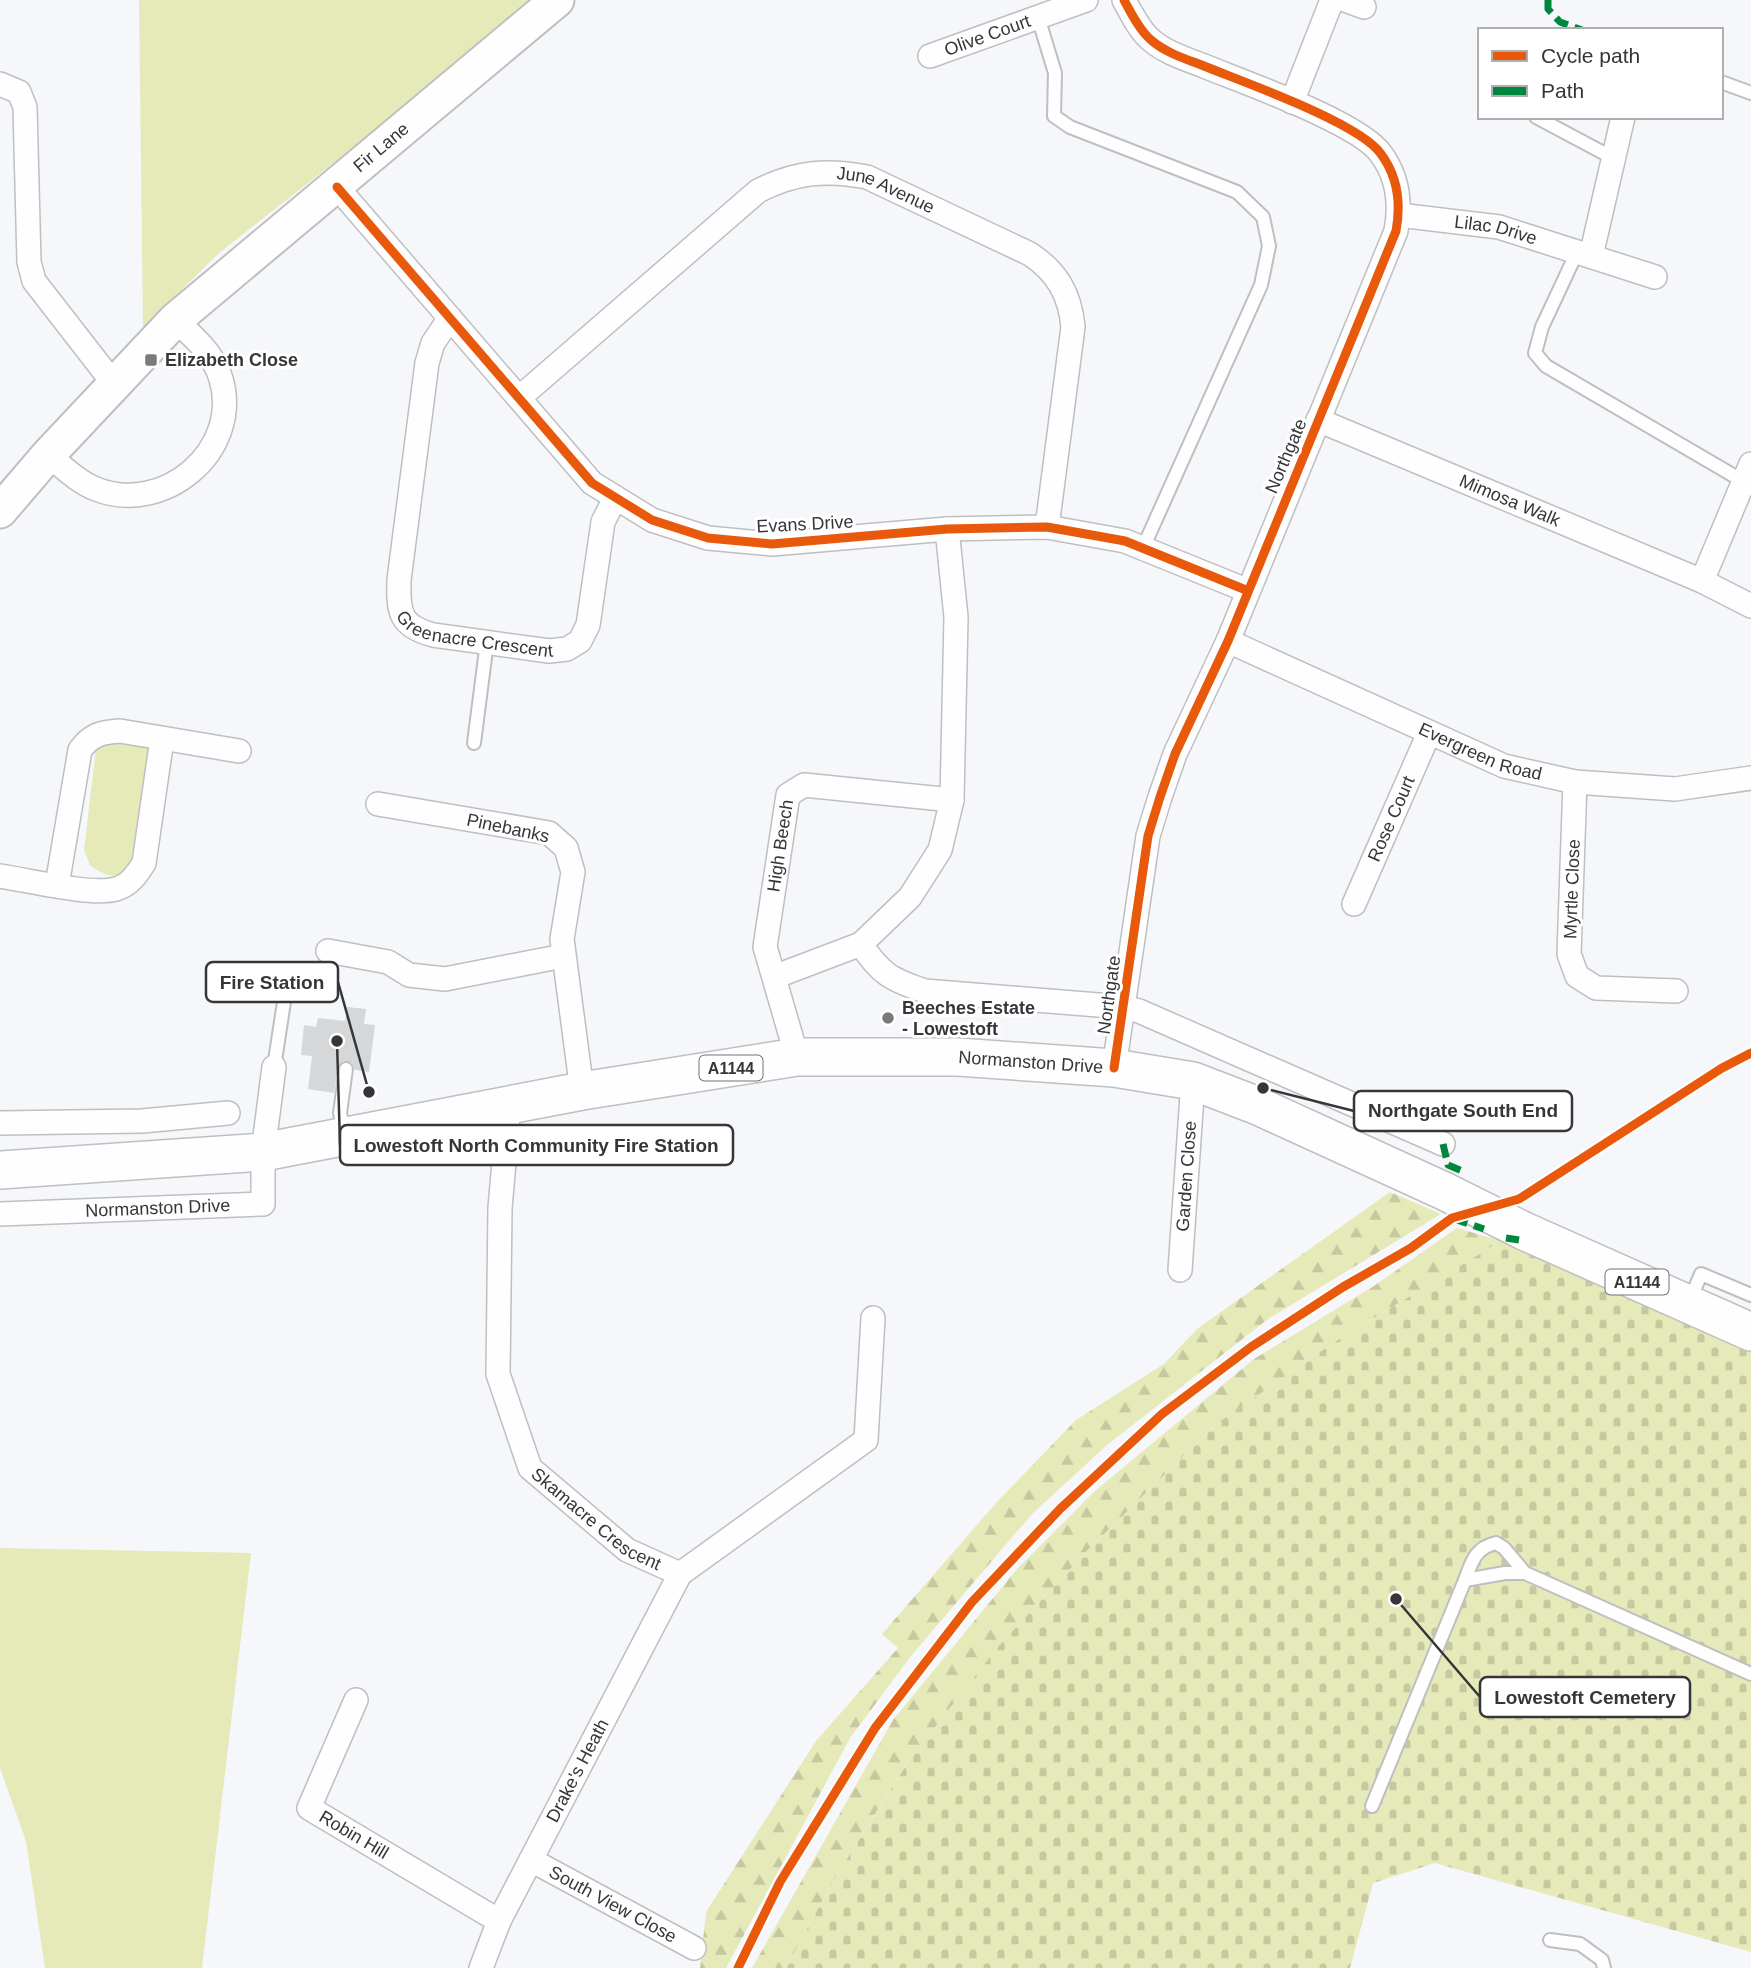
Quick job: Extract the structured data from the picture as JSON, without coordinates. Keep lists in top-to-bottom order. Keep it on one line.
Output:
{"streets":{"main road":["Normanston Drive","A1144"],"street":["Olive Court","Fir Lane","June Avenue","Lilac Drive","Northgate","Mimosa Walk","Evans Drive","Greenacre Crescent","Evergreen Road","Rose Court","Pinebanks","High Beech","Myrtle Close","Garden Close","Skamacre Crescent","Drake's Heath","Robin Hill","South View Close"]},"crossings":[["Fir Lane","Evans Drive"],["June Avenue","Evans Drive"],["Lilac Drive","Northgate"],["Northgate","Mimosa Walk"],["Northgate","Evans Drive"],["Northgate","Evergreen Road"],["Northgate","Normanston Drive"],["Evans Drive","Greenacre Crescent"],["Evergreen Road","Rose Court"],["Evergreen Road","Myrtle Close"],["Pinebanks","Normanston Drive"],["High Beech","Normanston Drive"],["Normanston Drive","Garden Close"],["Normanston Drive","Skamacre Crescent"],["Skamacre Crescent","Drake's Heath"],["Drake's Heath","Robin Hill"],["Drake's Heath","South View Close"]],"places":{"transit":["Elizabeth Close"],"other":["Beeches Estate - Lowestoft","Lowestoft North Community Fire Station","Northgate South End","Fire Station","Lowestoft Cemetery"]},"legend":["Cycle path","Path"]}
